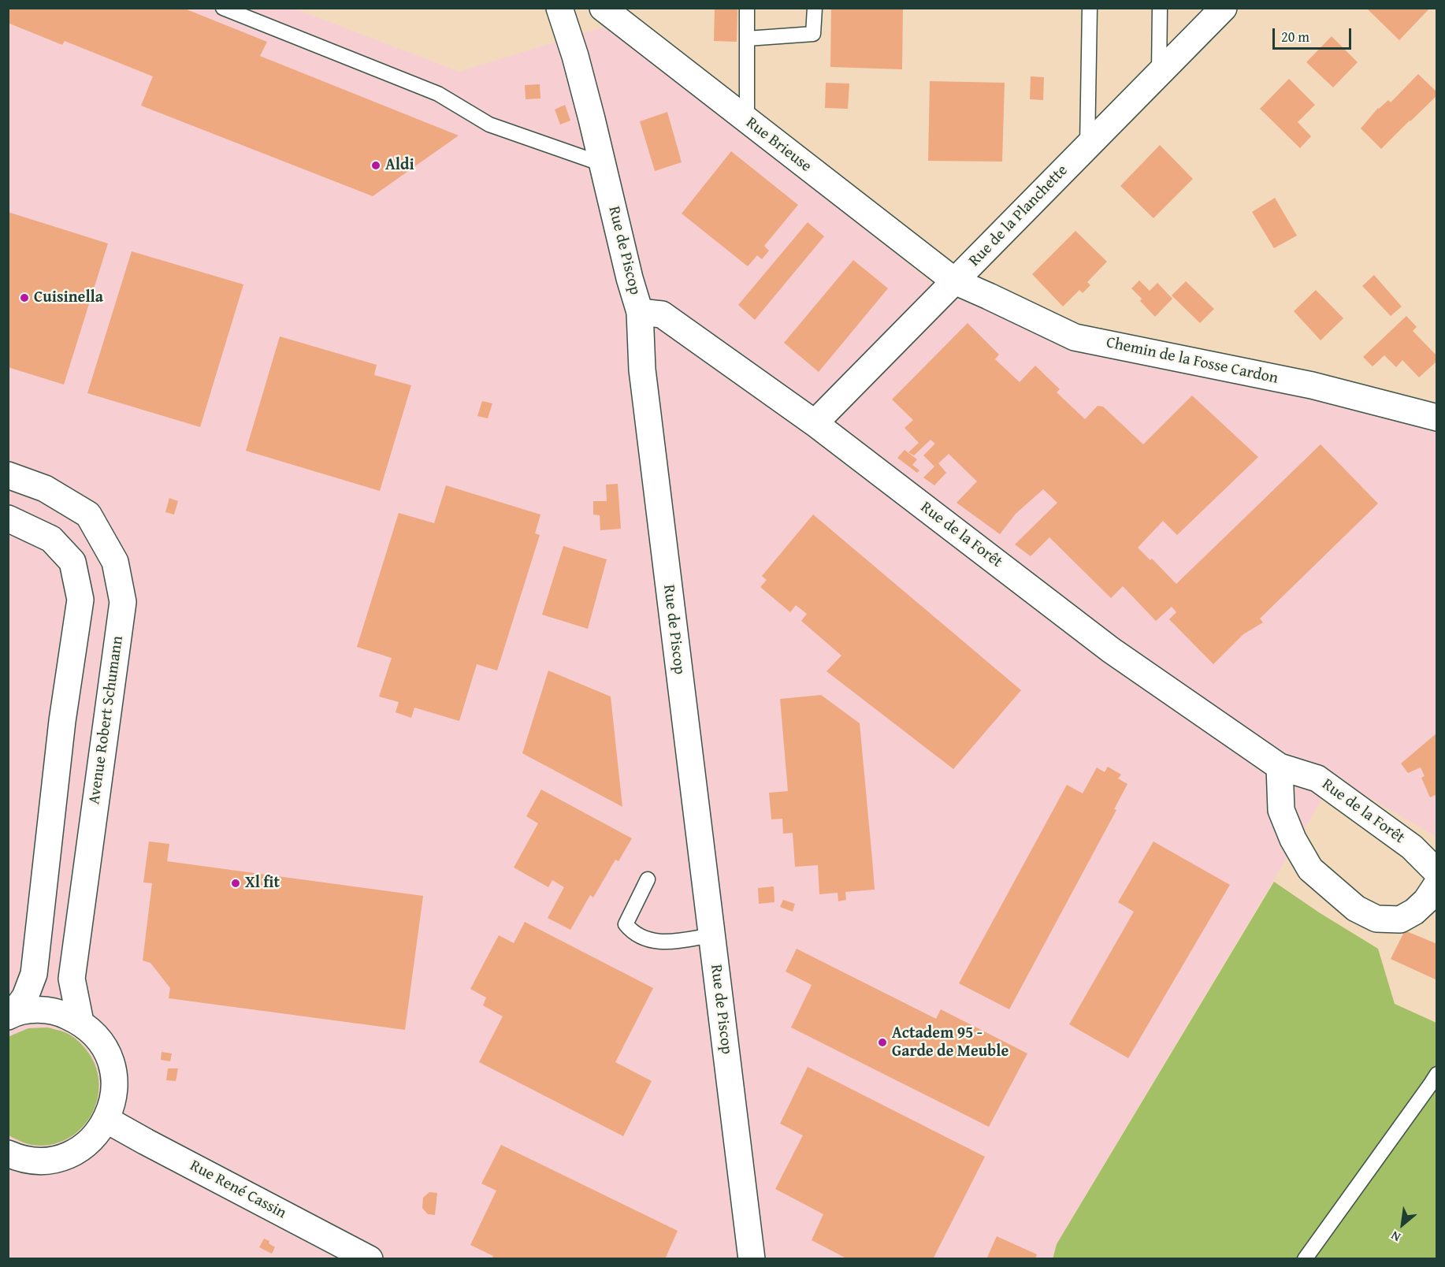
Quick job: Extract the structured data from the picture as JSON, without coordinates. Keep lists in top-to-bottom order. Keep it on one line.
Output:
{"streets":{"street":["Rue Brieuse","Rue de la Planchette","Rue de Piscop","Chemin de la Fosse Cardon","Rue de la Forêt","Avenue Robert Schumann","Rue René Cassin"]},"crossings":[["Rue Brieuse","Rue de la Planchette"],["Rue Brieuse","Chemin de la Fosse Cardon"],["Rue de la Planchette","Chemin de la Fosse Cardon"],["Rue de la Planchette","Rue de la Forêt"],["Rue de Piscop","Rue de la Forêt"]],"places":["Aldi","Cuisinella","Xl fit","Actadem 95 - Garde de Meuble"],"scale_bar":"20 m","north":"bottom left"}
